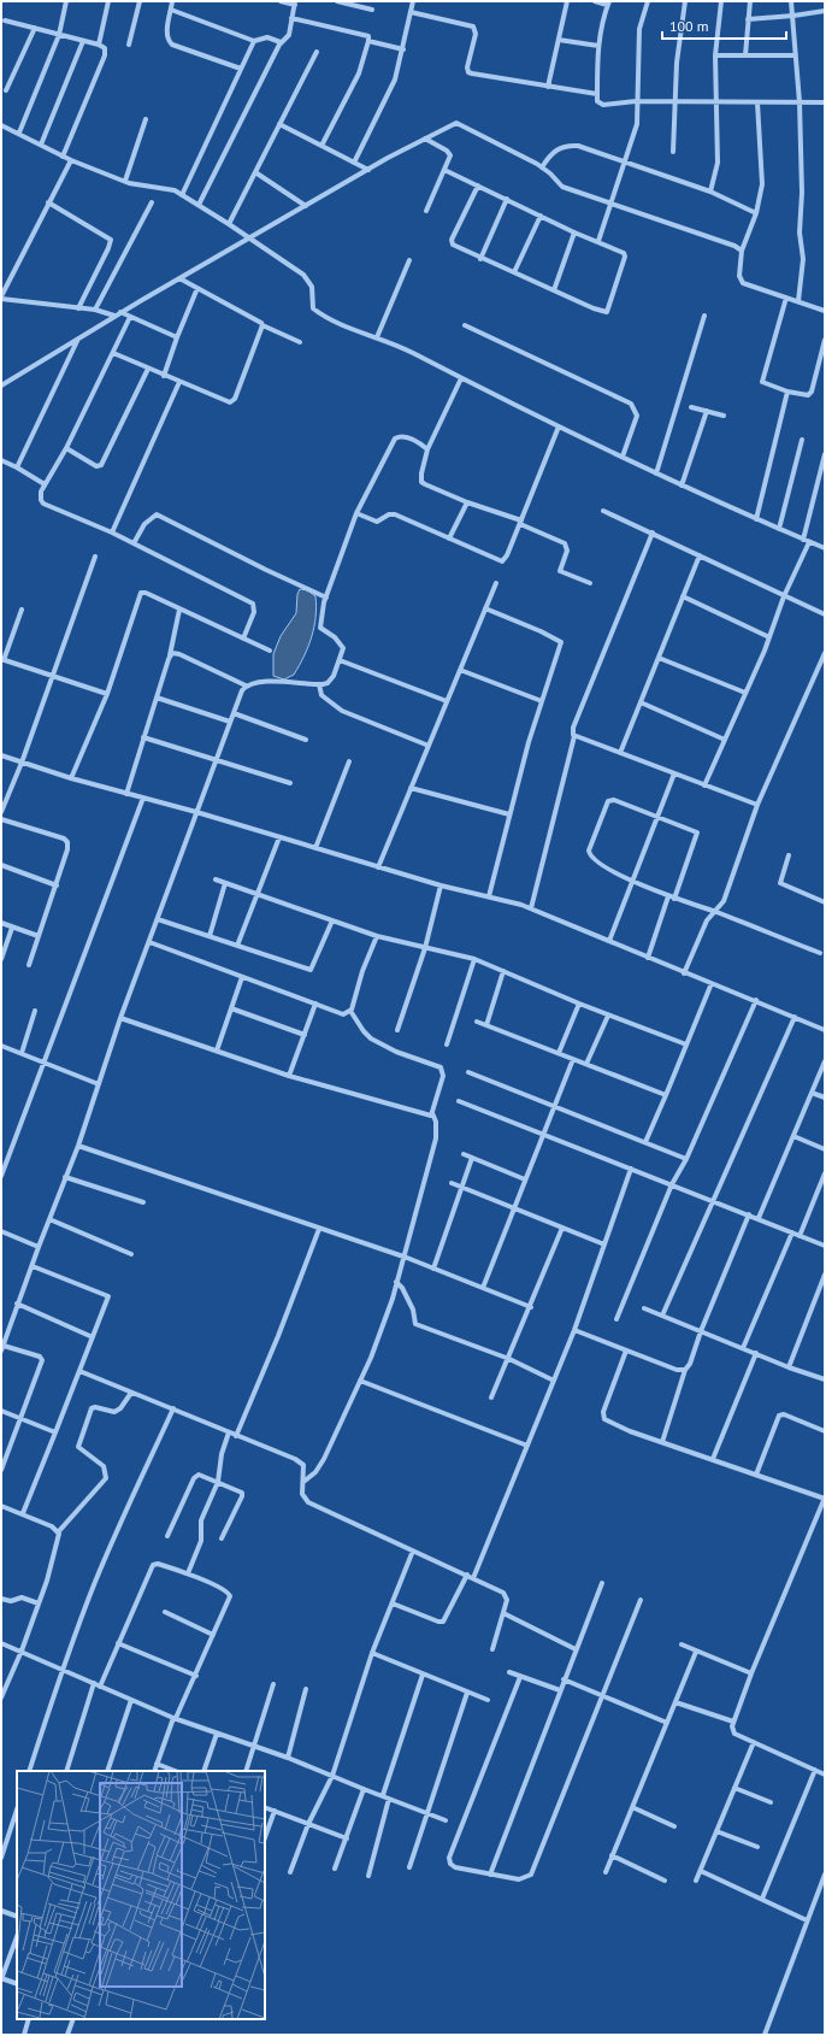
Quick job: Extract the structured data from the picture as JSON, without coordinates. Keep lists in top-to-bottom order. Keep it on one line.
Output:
{"scale_bar":"100 m"}
